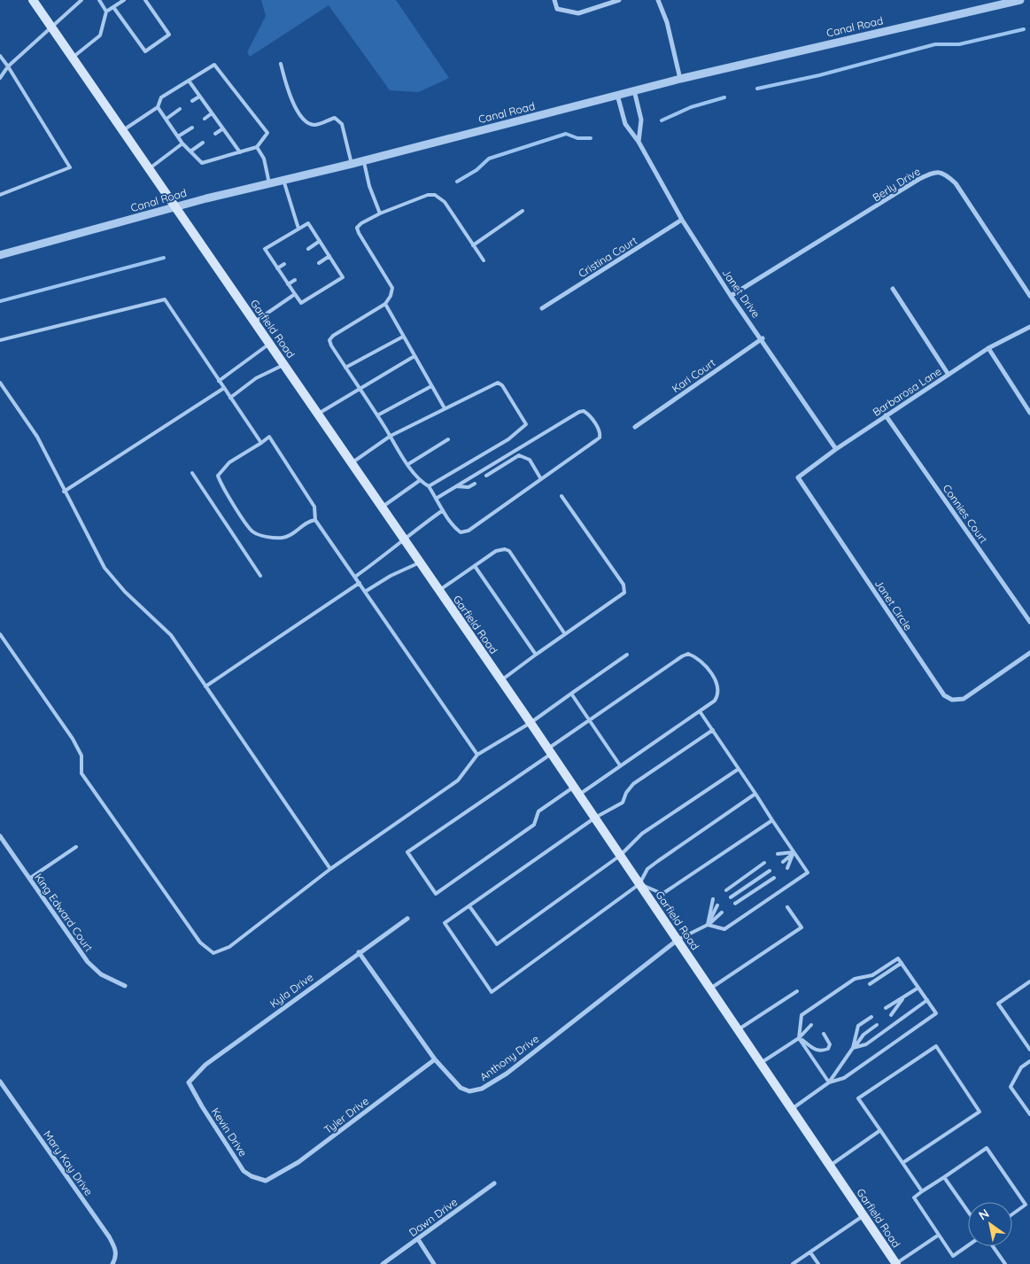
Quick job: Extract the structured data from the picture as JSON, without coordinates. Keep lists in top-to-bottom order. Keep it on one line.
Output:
{"streets":{"main road":["Garfield Road"],"street":["Canal Road","Berly Drive","Cristina Court","Janet Drive","Kari Court","Barbarosa Lane","Connies Court","Janet Circle","King Edward Court","Kyla Drive","Anthony Drive","Tyler Drive","Kevin Drive","Mary Kay Drive","Dawn Drive"]},"crossings":[["Canal Road","Janet Drive"],["Canal Road","Garfield Road"],["Berly Drive","Janet Drive"],["Cristina Court","Janet Drive"],["Janet Drive","Kari Court"],["Janet Drive","Barbarosa Lane"],["Garfield Road","Anthony Drive"],["Barbarosa Lane","Connies Court"],["Barbarosa Lane","Janet Circle"],["Kyla Drive","Anthony Drive"],["Kyla Drive","Kevin Drive"],["Anthony Drive","Tyler Drive"],["Tyler Drive","Kevin Drive"]],"north":"top left"}
